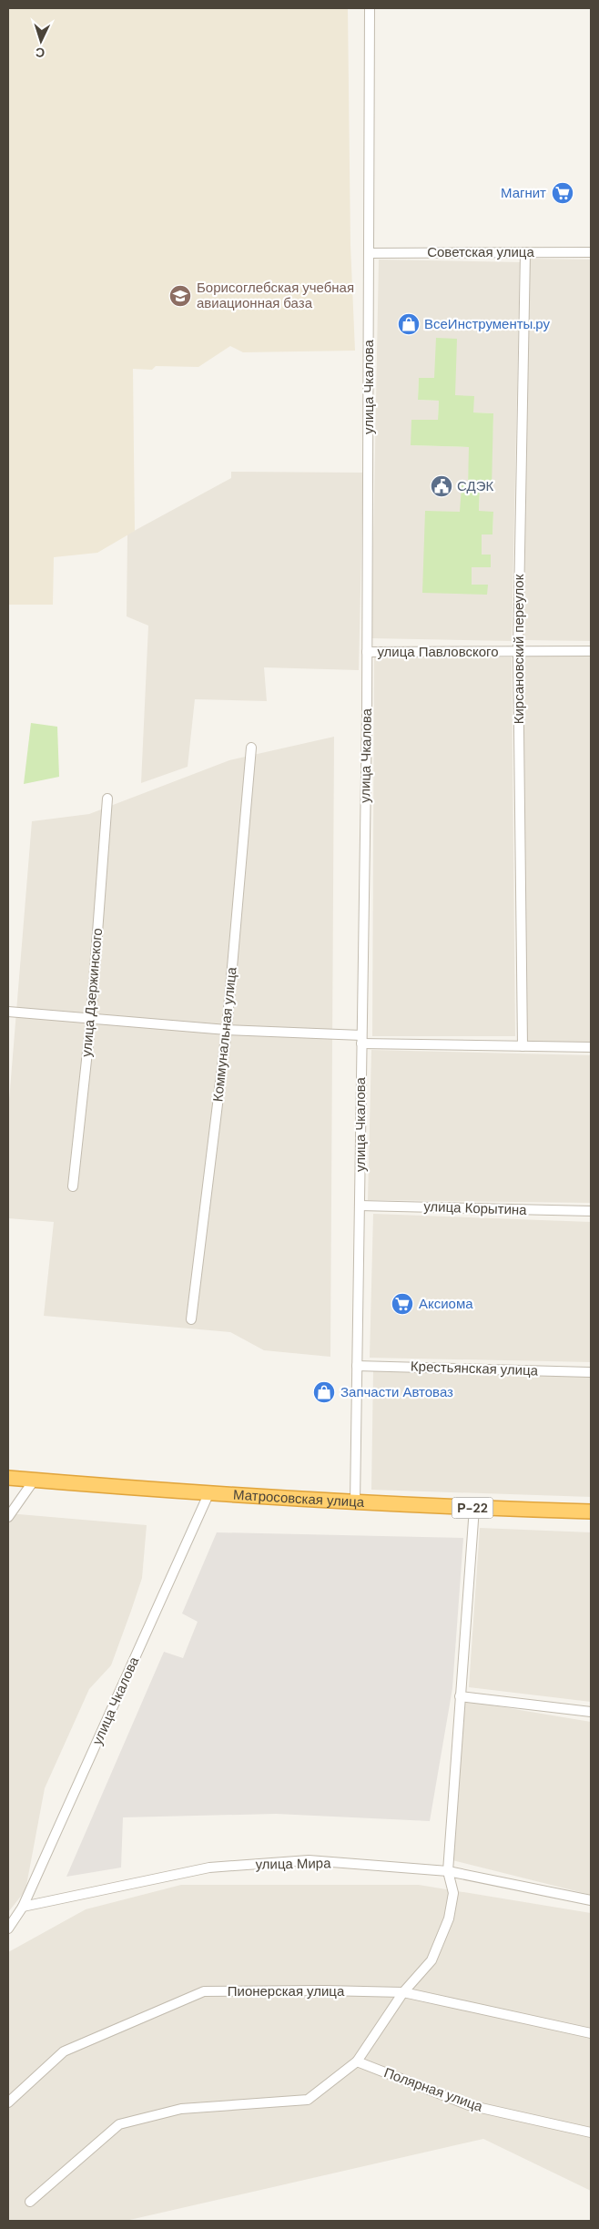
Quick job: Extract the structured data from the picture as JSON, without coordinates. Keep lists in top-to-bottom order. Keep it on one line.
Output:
{"streets":{"highway":["Матросовская улица","Р-22"],"street":["Советская улица","улица Чкалова","Кирсановский переулок","улица Павловского","улица Дзержинского","Коммунальная улица","улица Корытина","Крестьянская улица","улица Мира","Пионерская улица","Полярная улица"]},"crossings":[["Советская улица","улица Чкалова"],["Советская улица","Кирсановский переулок"],["улица Чкалова","улица Павловского"],["улица Чкалова","улица Корытина"],["улица Чкалова","Крестьянская улица"],["улица Чкалова","Матросовская улица"],["улица Чкалова","улица Мира"],["Кирсановский переулок","улица Павловского"]],"places":{"supermarket":["Магнит","Аксиома"],"school or university":["Борисоглебская учебная авиационная база"],"shop":["ВсеИнструменты.ру","Запчасти Автоваз"],"public building":["СДЭК"]},"north":"bottom"}
